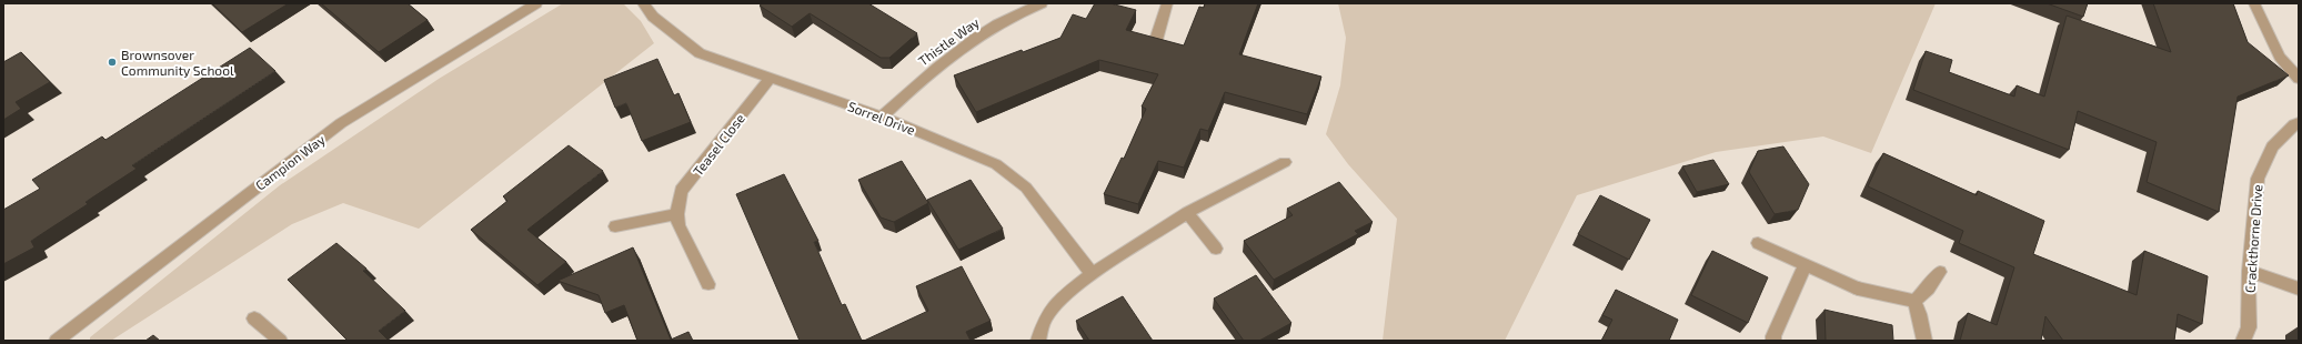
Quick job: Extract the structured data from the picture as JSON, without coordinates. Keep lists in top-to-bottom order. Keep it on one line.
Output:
{"streets":{"street":["Thistle Way","Sorrel Drive","Teasel Close","Campion Way","Crackthorne Drive"]},"crossings":[["Thistle Way","Sorrel Drive"],["Sorrel Drive","Teasel Close"]],"places":["Brownsover Community School"]}
